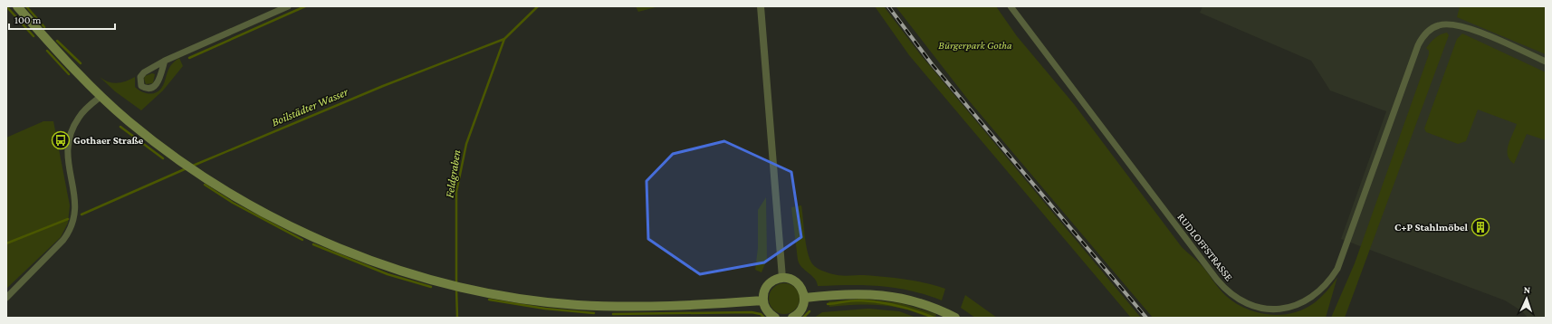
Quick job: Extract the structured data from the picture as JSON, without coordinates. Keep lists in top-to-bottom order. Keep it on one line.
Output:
{"streets":{"street":["RUDLOFFSTRASSE"]},"water":["Boilstädter Wasser","Feldgraben"],"parks":["Bürgerpark Gotha"],"places":{"bus stop":["Gothaer Straße"],"building":["C+P Stahlmöbel"]},"scale_bar":"100 m","north":"top"}
